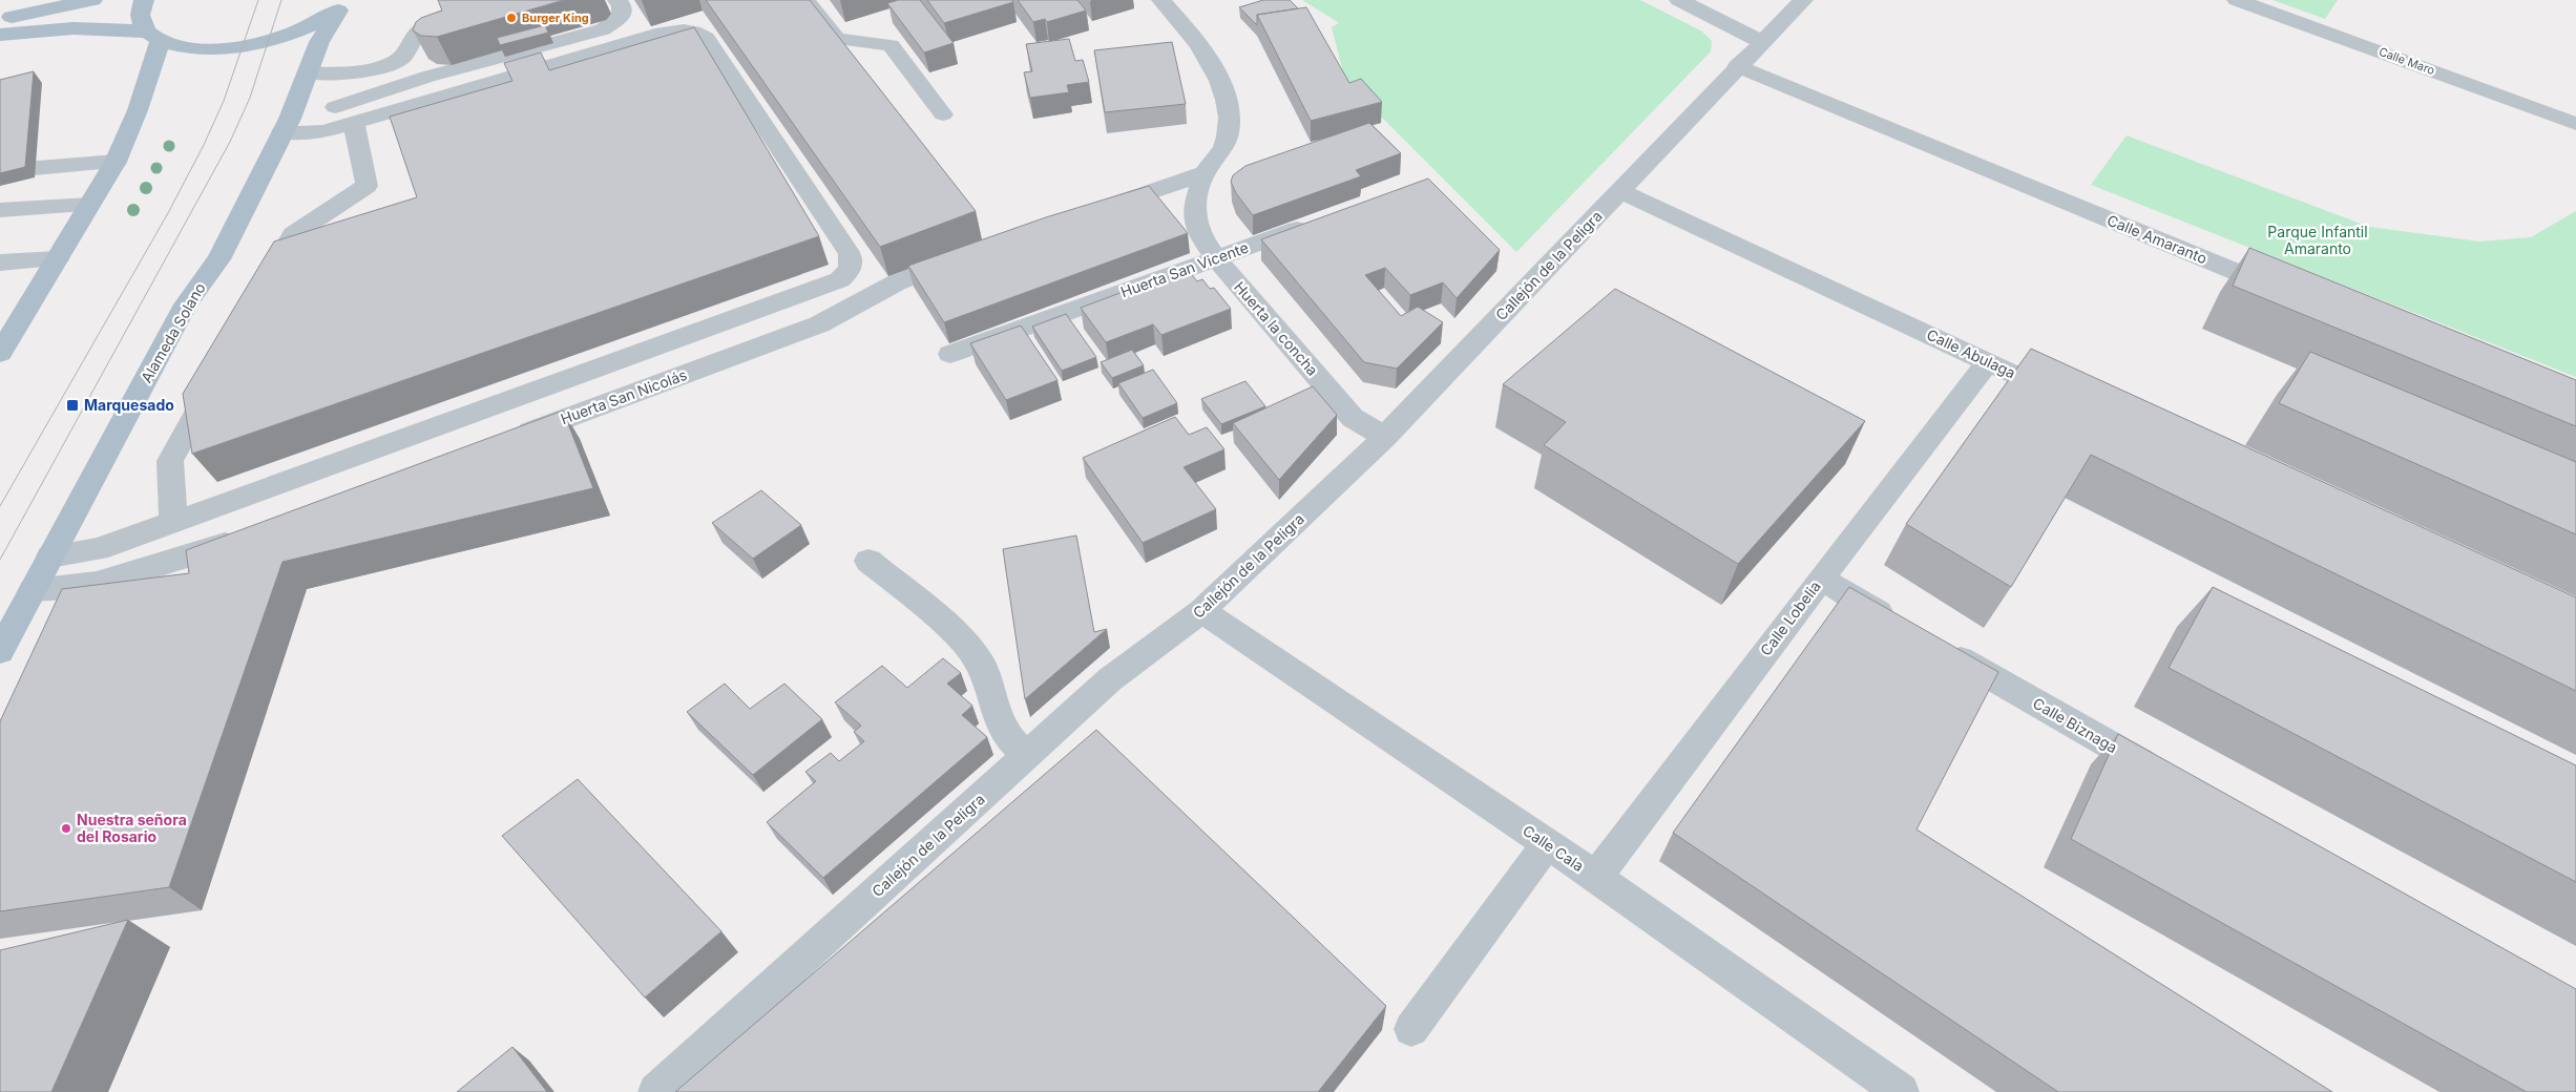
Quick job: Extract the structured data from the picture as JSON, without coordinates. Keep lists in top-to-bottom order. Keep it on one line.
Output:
{"streets":{"main road":["Alameda Solano"],"street":["Calle Maro","Calle Amaranto","Callejón de la Peligra","Huerta San Vicente","Huerta la concha","Calle Abulaga","Huerta San Nicolás","Calle Lobelia","Calle Biznaga","Calle Cala"]},"crossings":[["Calle Amaranto","Callejón de la Peligra"],["Callejón de la Peligra","Huerta la concha"],["Callejón de la Peligra","Calle Abulaga"],["Callejón de la Peligra","Calle Cala"],["Huerta San Vicente","Huerta la concha"],["Calle Abulaga","Calle Lobelia"],["Calle Lobelia","Calle Cala"]],"parks":["Parque Infantil Amaranto"],"places":{"other":["Burger King","Nuestra señora del Rosario"],"transit":["Marquesado"]}}
